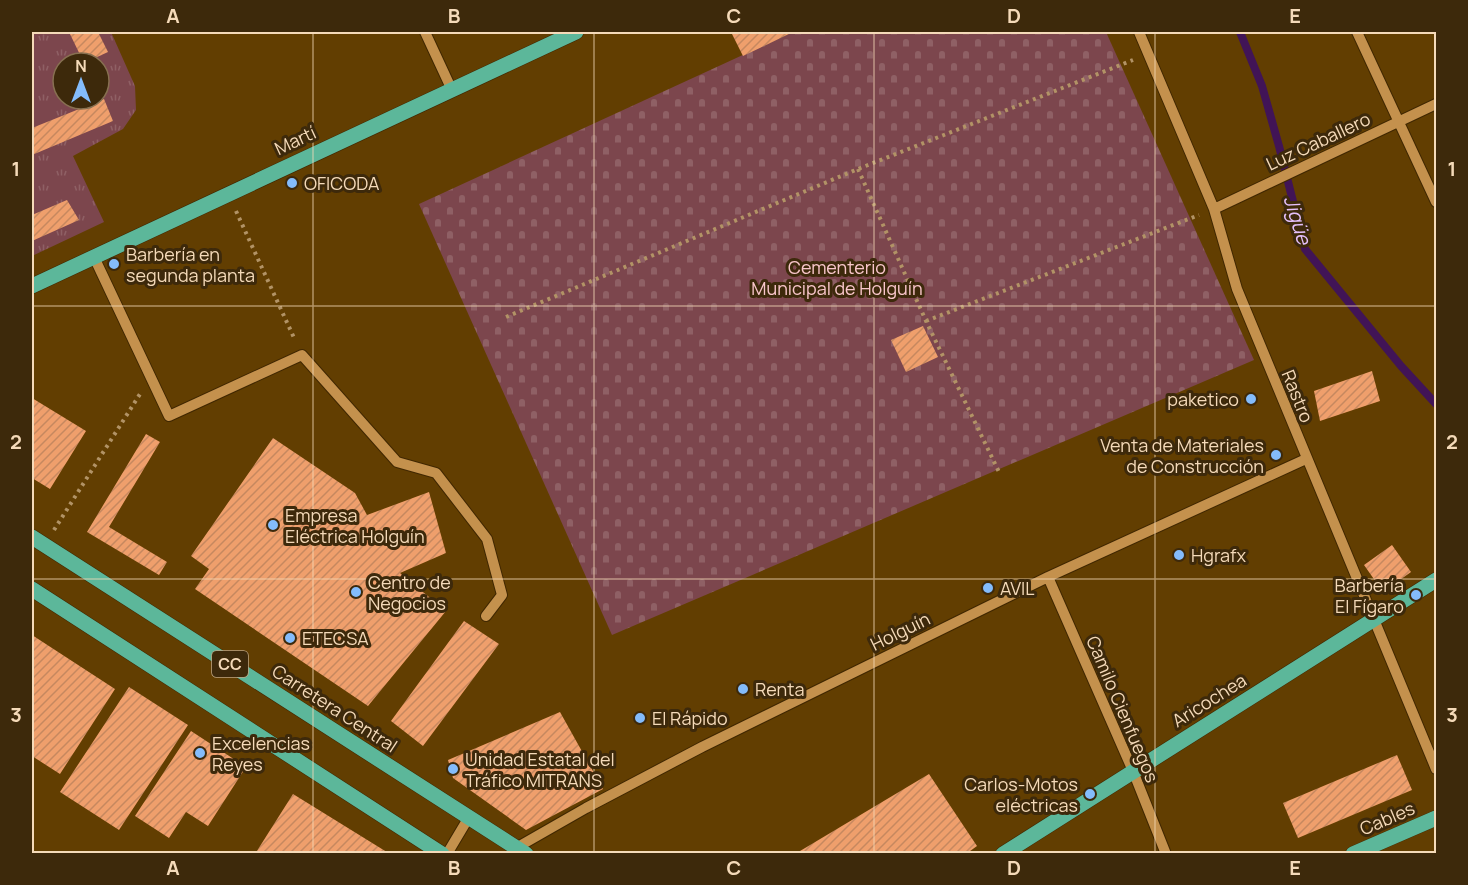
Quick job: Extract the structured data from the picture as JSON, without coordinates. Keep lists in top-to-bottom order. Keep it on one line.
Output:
{"streets":{"main road":["Martí","CC","Aricochea","Carretera Central","Cables"],"street":["Luz Caballero","Rastro","Holguín","Camilo Cienfuegos"]},"crossings":[["Luz Caballero","Rastro"],["Rastro","Holguín"],["Rastro","Aricochea"],["Holguín","Carretera Central"],["Holguín","Camilo Cienfuegos"],["Aricochea","Camilo Cienfuegos"]],"water":["Jigüe"],"parks":["Cementerio Municipal de Holguín"],"places":["OFICODA","Barbería en segunda planta","paketico","Venta de Materiales de Construcción","Empresa Eléctrica Holguín","Hgrafx","AVIL","Centro de Negocios","Barbería El Fígaro","ETECSA","Renta","El Rápido","Excelencias Reyes","Unidad Estatal del Tráfico MITRANS","Carlos-Motos eléctricas"],"north":"top","grid":{"columns":["A","B","C","D","E"],"rows":["1","2","3"]}}
